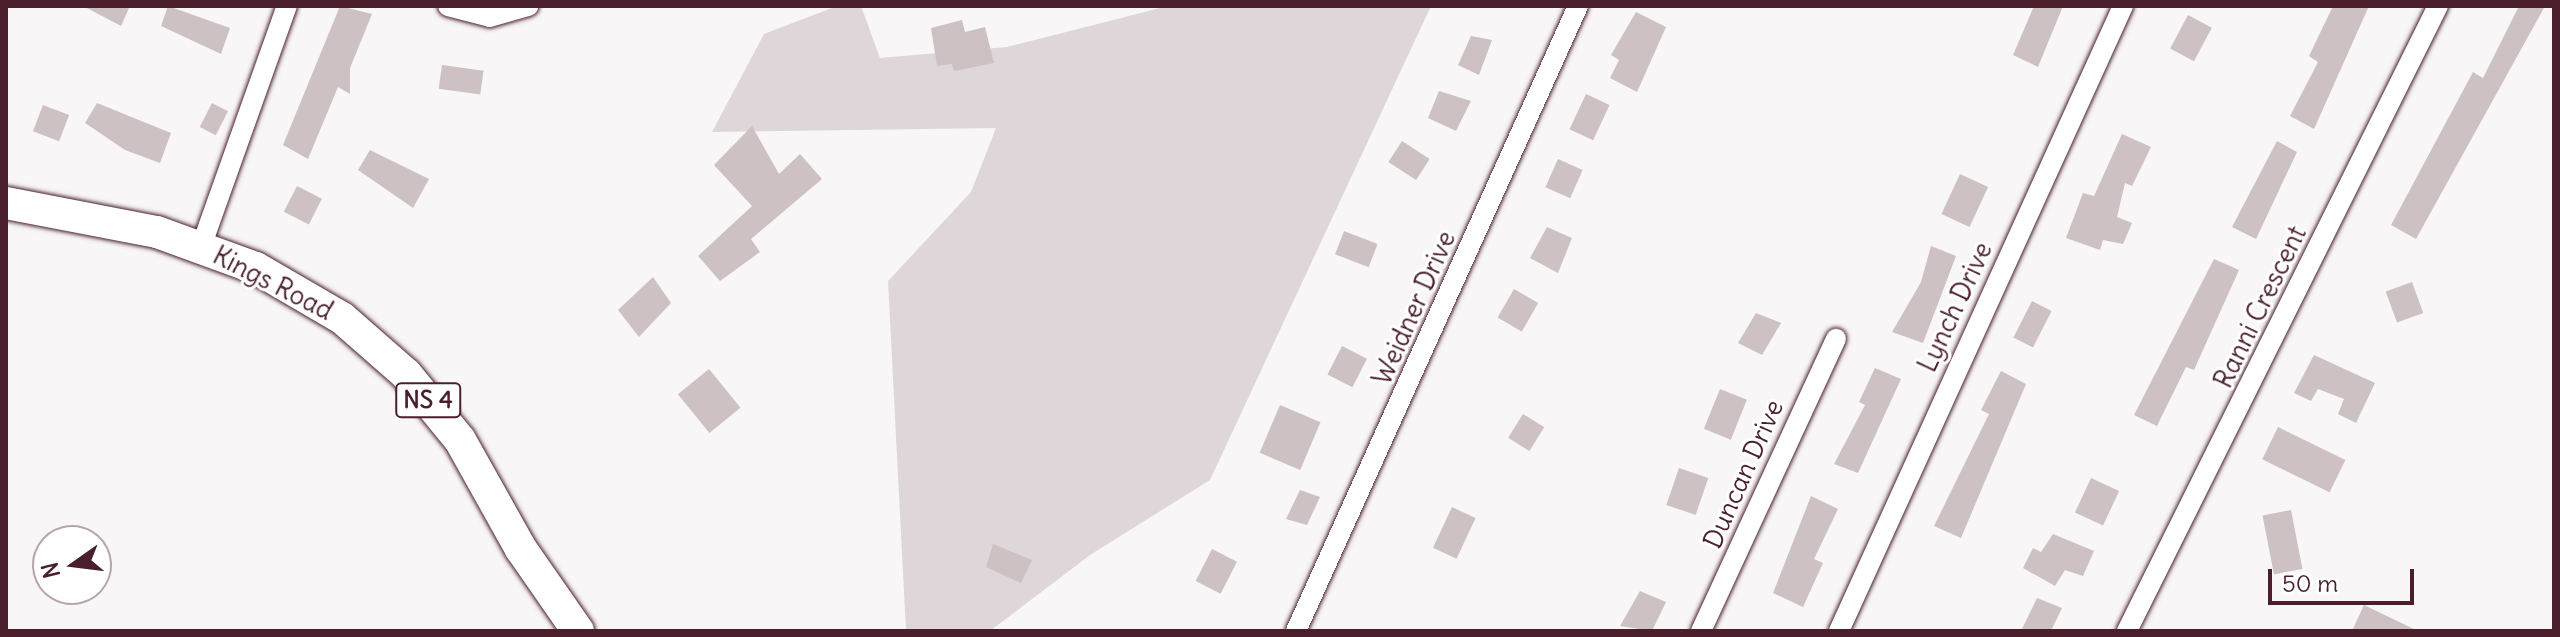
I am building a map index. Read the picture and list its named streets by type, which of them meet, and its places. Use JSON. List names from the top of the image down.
{
  "streets": {
    "main road": ["Kings Road", "NS 4"],
    "street": [
      "Lynch Drive",
      "Ranni Crescent",
      "Weidner Drive",
      "Duncan Drive"
    ]
  },
  "scale_bar": "50 m",
  "north": "left"
}
